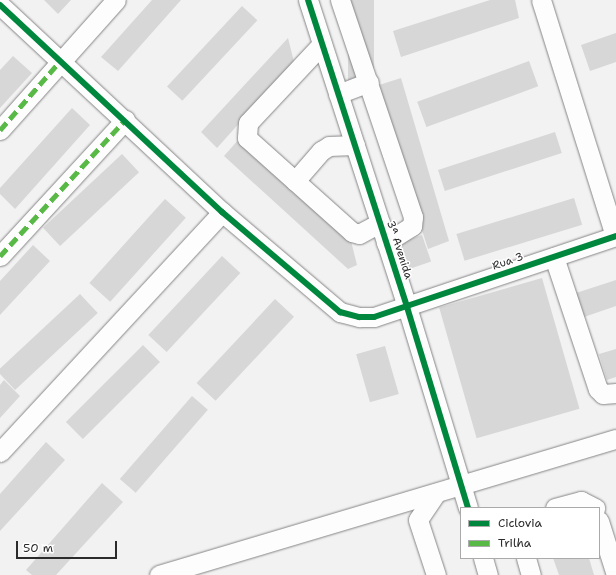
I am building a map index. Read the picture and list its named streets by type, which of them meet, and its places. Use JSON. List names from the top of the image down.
{
  "streets": {
    "street": ["3ª Avenida", "Rua 3"]
  },
  "crossings": [
    ["3ª Avenida", "Rua 3"]
  ],
  "legend": ["Ciclovia", "Trilha"],
  "scale_bar": "50 m"
}
